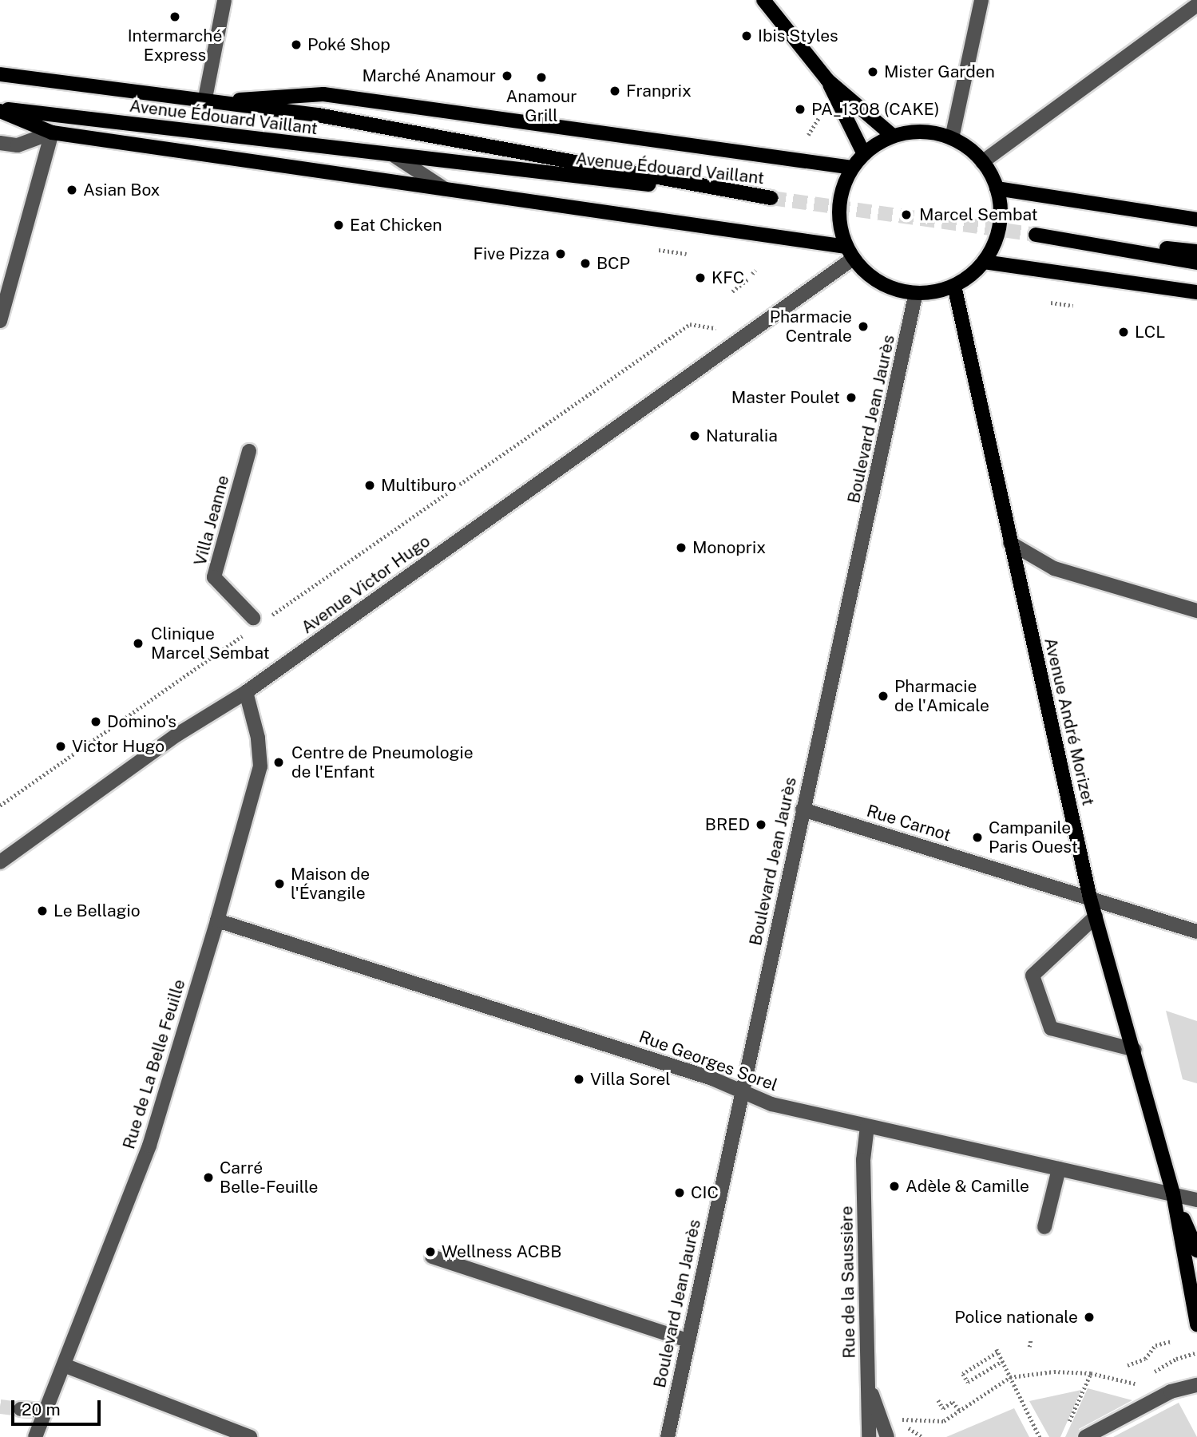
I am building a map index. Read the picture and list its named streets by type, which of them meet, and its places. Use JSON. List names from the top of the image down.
{
  "streets": {
    "main road": ["Avenue Édouard Vaillant", "Avenue André Morizet"],
    "street": [
      "Boulevard Jean Jaurès",
      "Villa Jeanne",
      "Avenue Victor Hugo",
      "Rue Carnot",
      "Rue Georges Sorel",
      "Rue de La Belle Feuille",
      "Rue de la Saussière"
    ]
  },
  "crossings": [
    ["Avenue Édouard Vaillant", "Boulevard Jean Jaurès"],
    ["Avenue Édouard Vaillant", "Avenue Victor Hugo"],
    ["Avenue Édouard Vaillant", "Avenue André Morizet"],
    ["Boulevard Jean Jaurès", "Avenue Victor Hugo"],
    ["Boulevard Jean Jaurès", "Avenue André Morizet"],
    ["Boulevard Jean Jaurès", "Rue Carnot"],
    ["Boulevard Jean Jaurès", "Rue Georges Sorel"],
    ["Villa Jeanne", "Avenue Victor Hugo"],
    ["Avenue Victor Hugo", "Avenue André Morizet"],
    ["Avenue Victor Hugo", "Rue de La Belle Feuille"],
    ["Avenue André Morizet", "Rue Carnot"],
    ["Avenue André Morizet", "Rue Georges Sorel"],
    ["Rue Georges Sorel", "Rue de La Belle Feuille"],
    ["Rue Georges Sorel", "Rue de la Saussière"]
  ],
  "places": [
    "Intermarché Express",
    "Ibis Styles",
    "Poké Shop",
    "Mister Garden",
    "Marché Anamour",
    "Anamour Grill",
    "Franprix",
    "PA_1308 (CAKE)",
    "Asian Box",
    "Marcel Sembat",
    "Eat Chicken",
    "Five Pizza",
    "BCP",
    "KFC",
    "Pharmacie Centrale",
    "LCL",
    "Master Poulet",
    "Naturalia",
    "Multiburo",
    "Monoprix",
    "Clinique Marcel Sembat",
    "Pharmacie de l'Amicale",
    "Domino's",
    "Victor Hugo",
    "Centre de Pneumologie de l'Enfant",
    "BRED",
    "Campanile Paris Ouest",
    "Maison de l'Évangile",
    "Le Bellagio",
    "Villa Sorel",
    "Carré Belle-Feuille",
    "Adèle & Camille",
    "CIC",
    "Wellness ACBB",
    "Police nationale"
  ],
  "scale_bar": "20 m"
}
